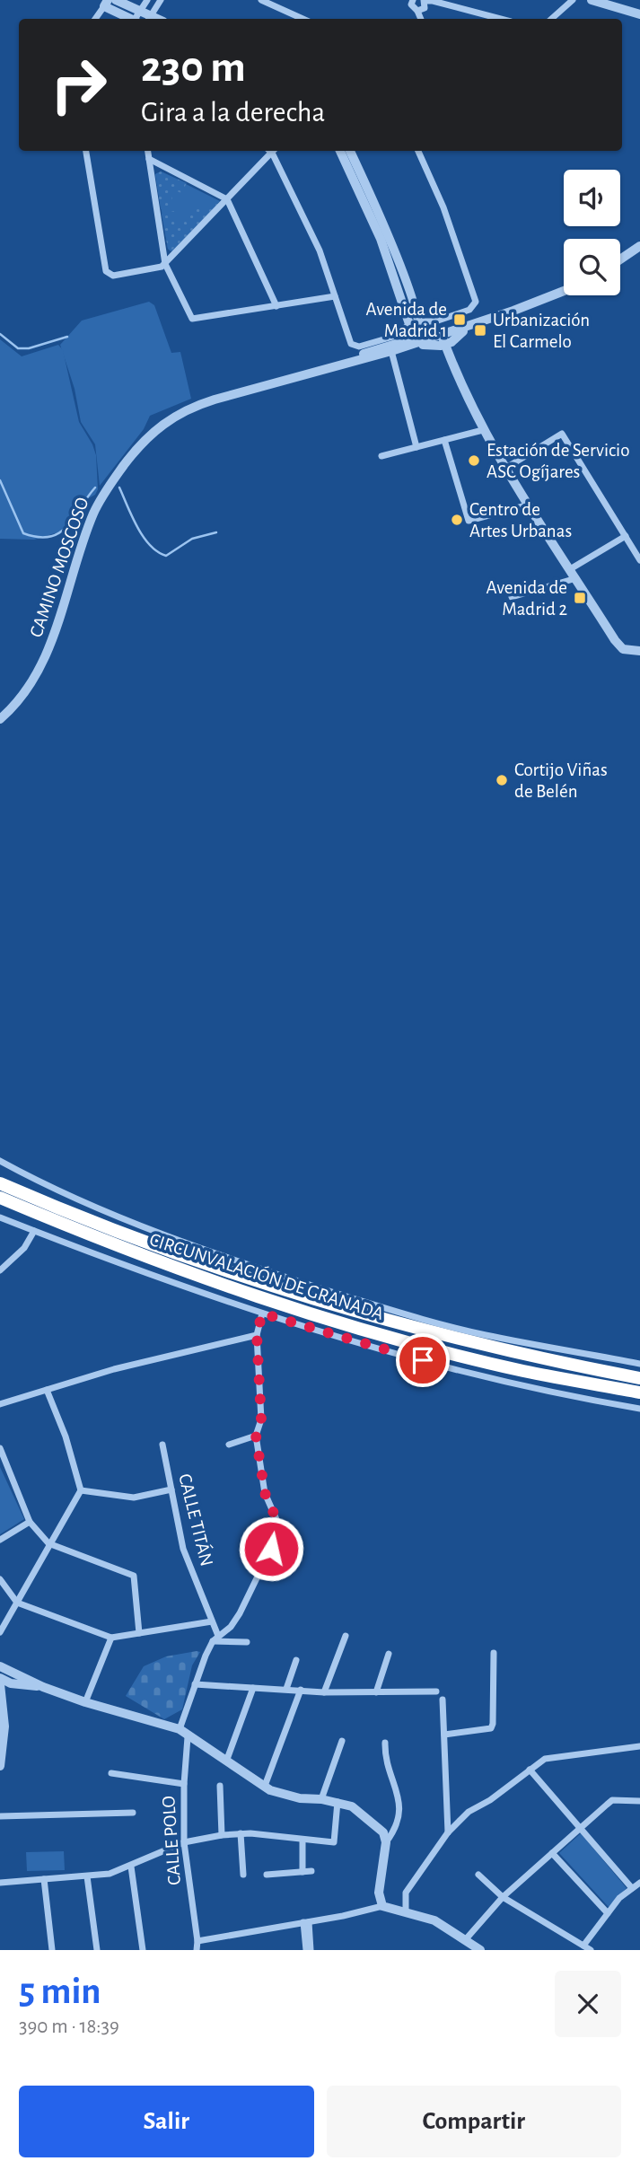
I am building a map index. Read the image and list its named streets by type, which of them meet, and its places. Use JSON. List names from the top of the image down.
{
  "streets": {
    "highway": ["CIRCUNVALACIÓN DE GRANADA"],
    "street": ["CAMINO MOSCOSO", "CALLE TITÁN", "CALLE POLO"]
  },
  "places": {
    "transit": ["Avenida de Madrid 1", "Urbanización El Carmelo", "Avenida de Madrid 2"],
    "other": ["Estación de Servicio ASC Ogíjares", "Centro de Artes Urbanas", "Cortijo Viñas de Belén"]
  },
  "page": {
    "turn": ["230 m", "Gira a la derecha"],
    "heading": ["5 min", "390 m · 18:39"],
    "buttons": ["Salir", "Compartir"]
  }
}
